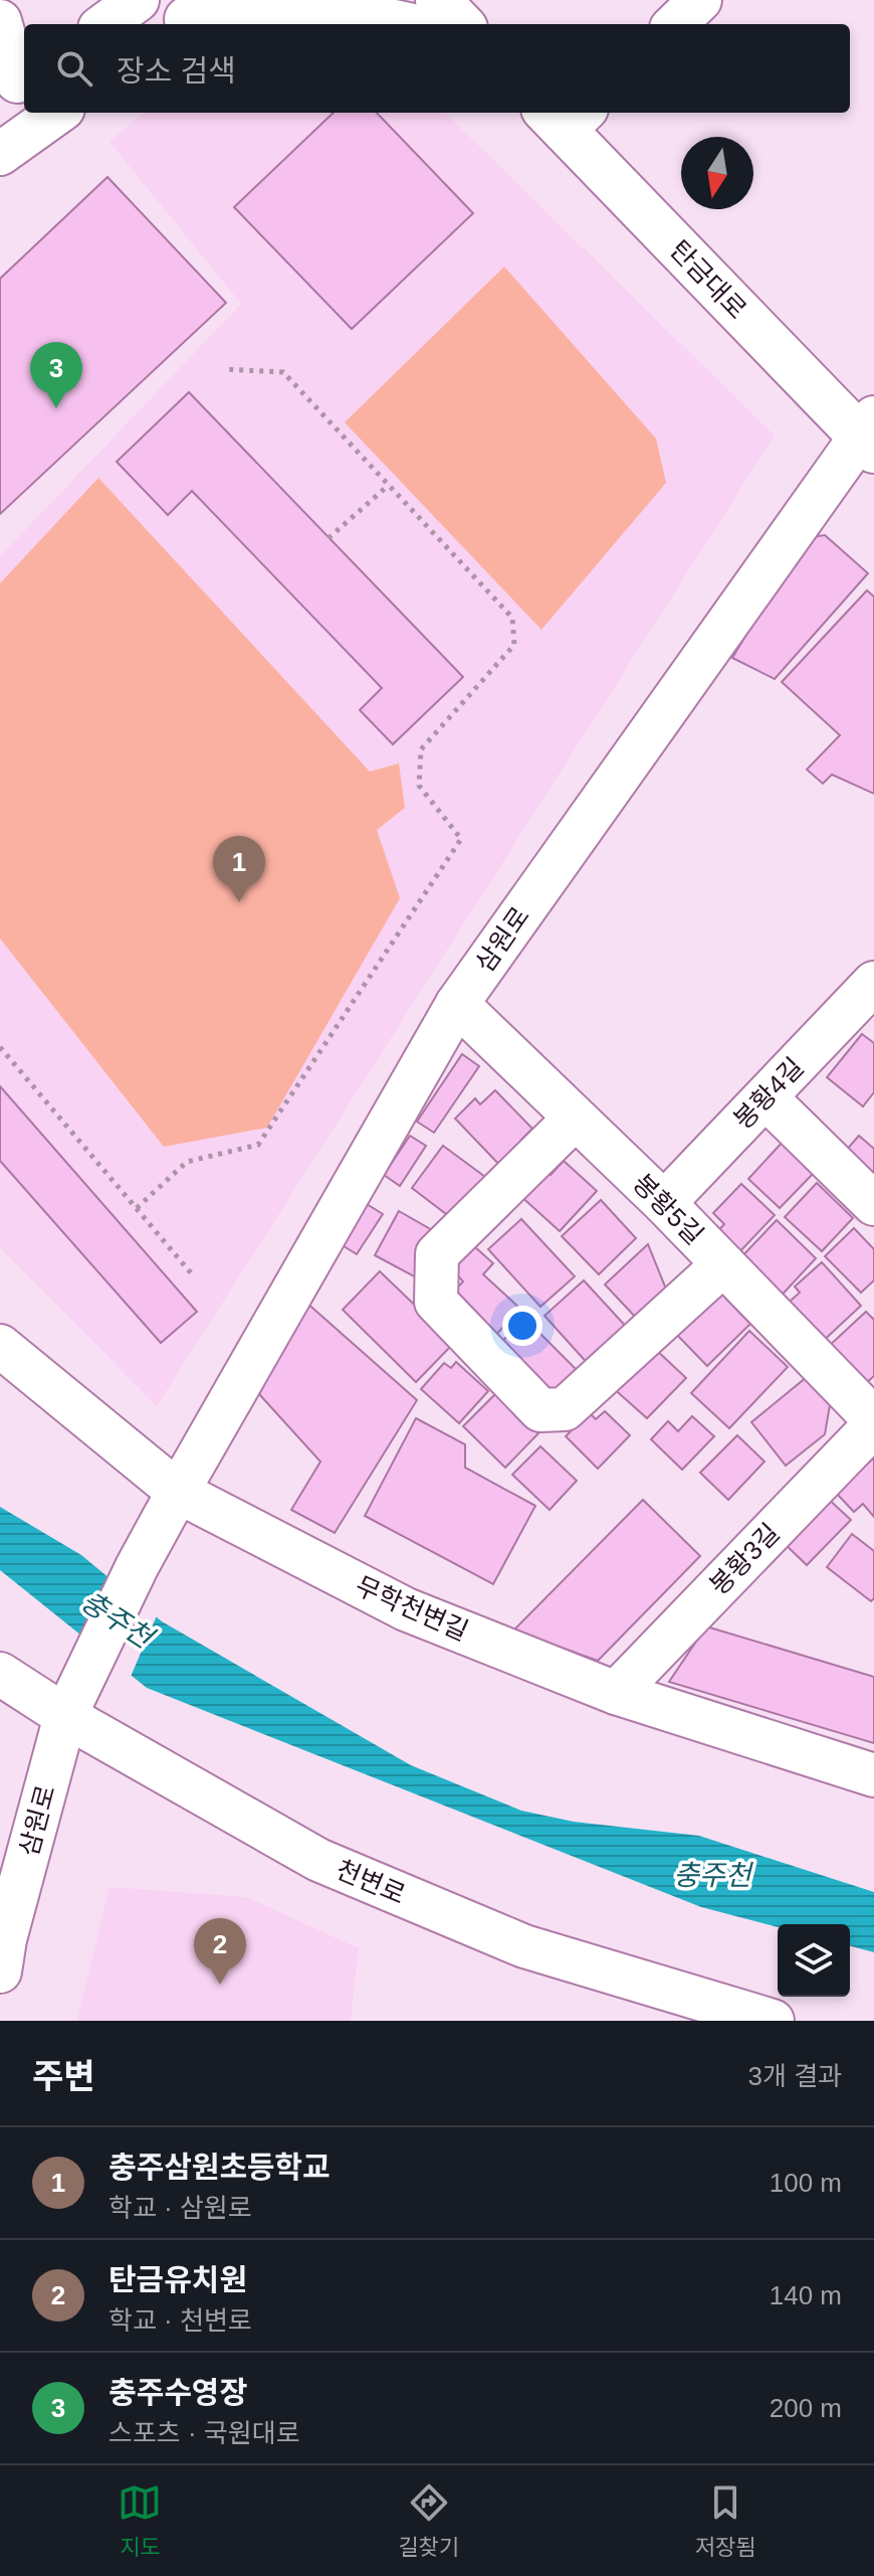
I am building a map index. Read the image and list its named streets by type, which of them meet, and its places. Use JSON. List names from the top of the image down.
{
  "streets": {
    "main road": ["탄금대로"],
    "street": [
      "삼원로",
      "봉황4길",
      "봉황5길",
      "봉황3길",
      "무학천변길",
      "천변로"
    ]
  },
  "crossings": [
    ["탄금대로", "삼원로"],
    ["삼원로", "봉황5길"],
    ["삼원로", "무학천변길"],
    ["삼원로", "천변로"],
    ["봉황4길", "봉황5길"],
    ["봉황5길", "봉황3길"],
    ["봉황3길", "무학천변길"]
  ],
  "water": ["충주천"],
  "north": "bottom",
  "page": {
    "search": "장소 검색",
    "pins": ["3", "1", "2"],
    "heading": ["주변", "3개 결과"],
    "list": [
      {
        "mark": "1",
        "name": "충주삼원초등학교",
        "note": "학교 · 삼원로",
        "value": "100 m"
      },
      {
        "mark": "2",
        "name": "탄금유치원",
        "note": "학교 · 천변로",
        "value": "140 m"
      },
      {
        "mark": "3",
        "name": "충주수영장",
        "note": "스포츠 · 국원대로",
        "value": "200 m"
      }
    ],
    "nav": ["지도", "길찾기", "저장됨"]
  }
}
